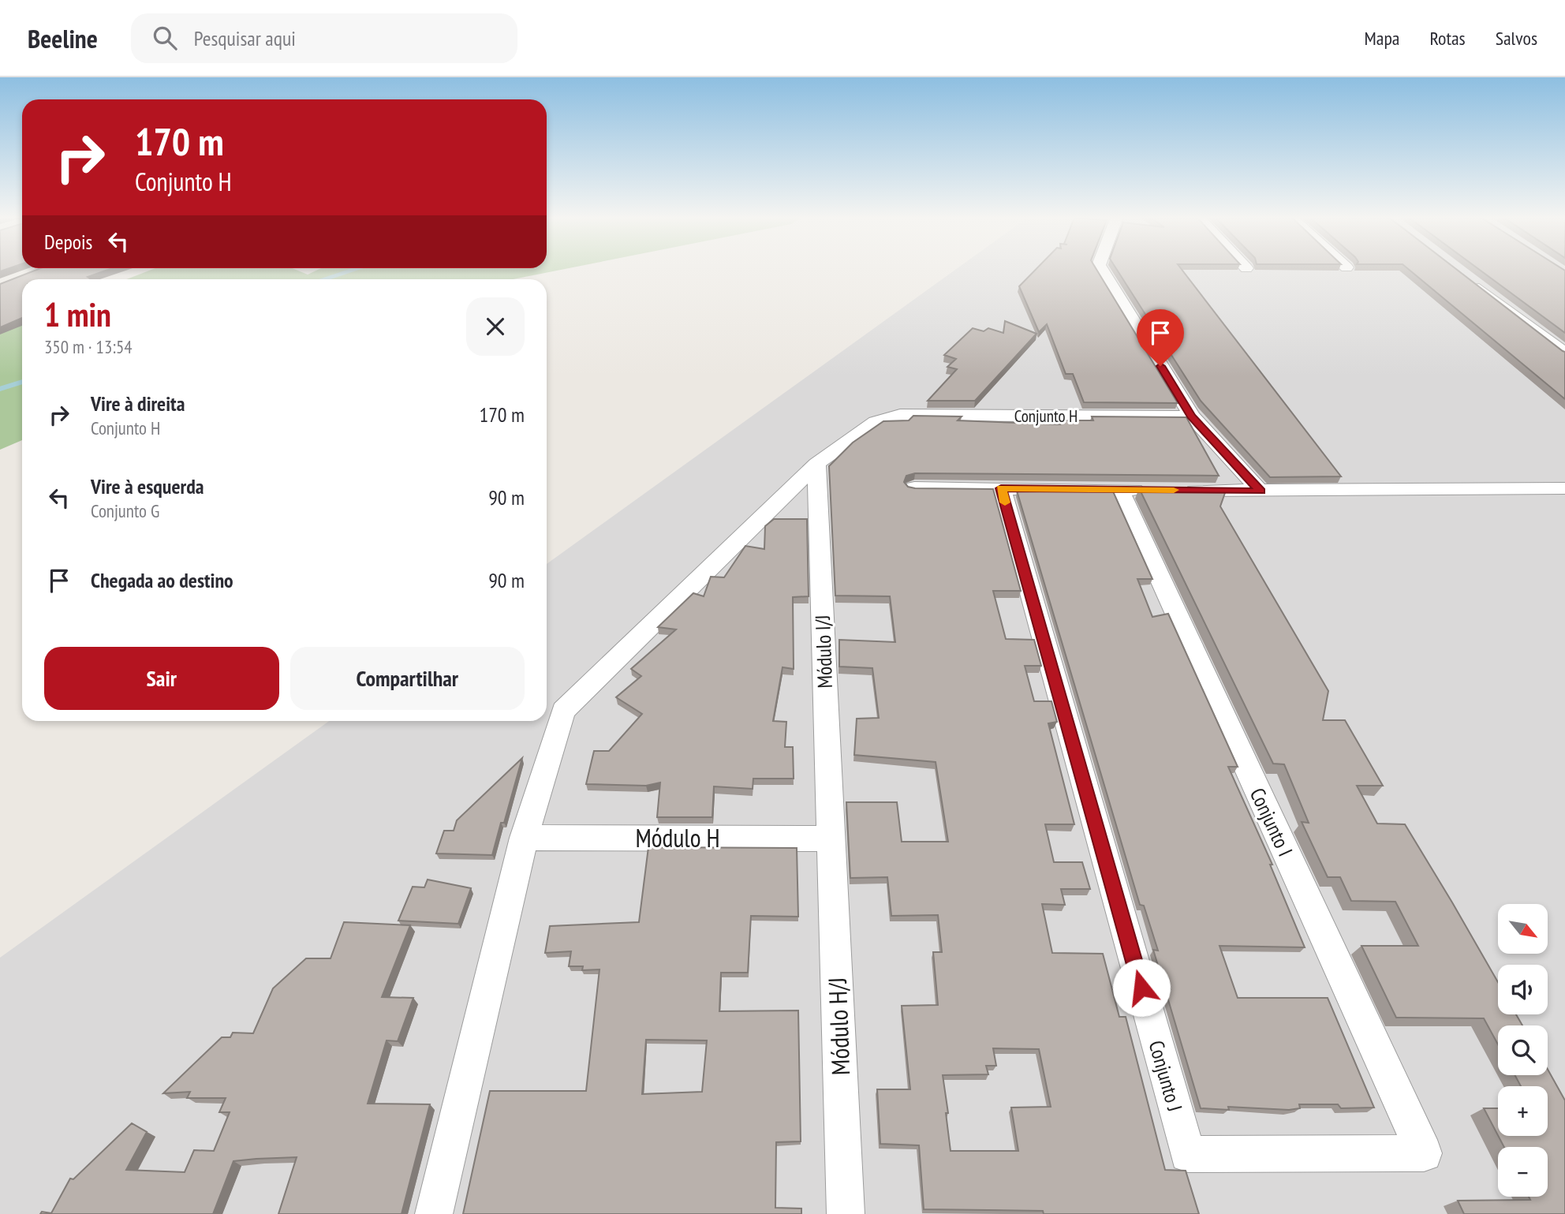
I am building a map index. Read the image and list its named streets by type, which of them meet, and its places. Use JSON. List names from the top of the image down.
{
  "streets": {
    "street": [
      "Conjunto H",
      "Módulo I/J",
      "Conjunto I",
      "Módulo H",
      "Módulo H/J",
      "Conjunto J"
    ]
  },
  "crossings": [
    ["Conjunto H", "Módulo I/J"],
    ["Conjunto H", "Módulo H"],
    ["Módulo I/J", "Módulo H"],
    ["Módulo I/J", "Módulo H/J"],
    ["Conjunto I", "Conjunto J"],
    ["Módulo H", "Módulo H/J"]
  ],
  "north": "bottom right",
  "page": {
    "header": "Beeline",
    "search": "Pesquisar aqui",
    "nav": ["Mapa", "Rotas", "Salvos"],
    "turn": ["170 m", "Conjunto H"],
    "then": "Depois",
    "heading": ["1 min", "350 m · 13:54"],
    "list": [
      {
        "name": "Vire à direita",
        "note": "Conjunto H",
        "value": "170 m"
      },
      {
        "name": "Vire à esquerda",
        "note": "Conjunto G",
        "value": "90 m"
      },
      {
        "name": "Chegada ao destino",
        "value": "90 m"
      }
    ],
    "buttons": ["Sair", "Compartilhar"],
    "map_buttons": ["+", "−"]
  }
}
